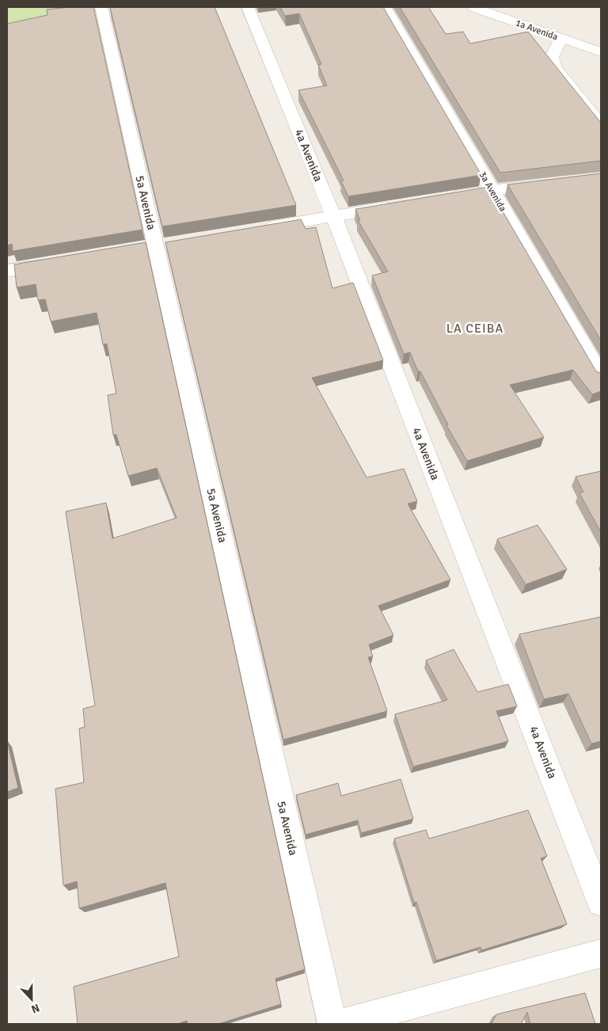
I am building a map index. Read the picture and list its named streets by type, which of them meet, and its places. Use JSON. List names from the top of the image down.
{
  "streets": {
    "street": [
      "1a Avenida",
      "4a Avenida",
      "3a Avenida",
      "5a Avenida"
    ]
  },
  "districts": ["LA CEIBA"],
  "north": "bottom"
}
